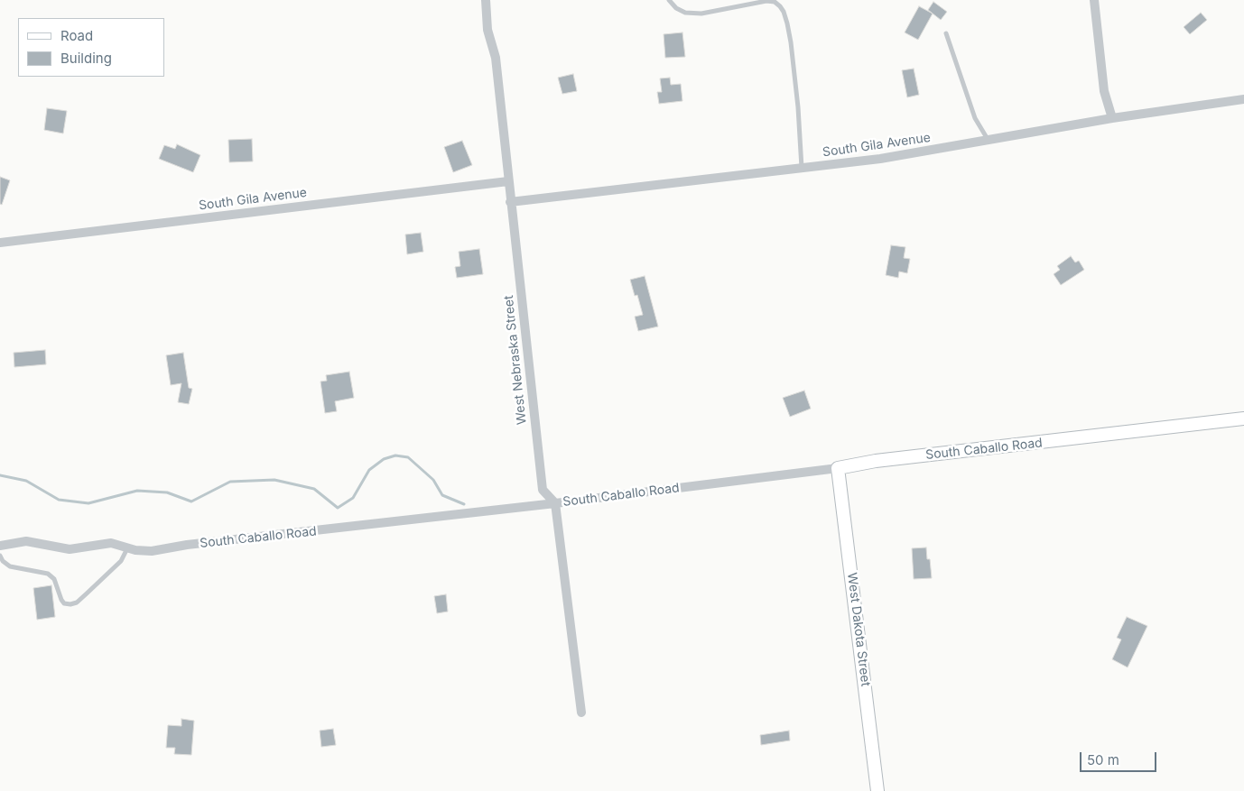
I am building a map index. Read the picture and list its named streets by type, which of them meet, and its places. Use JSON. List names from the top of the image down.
{
  "streets": {
    "street": [
      "South Gila Avenue",
      "West Nebraska Street",
      "South Caballo Road",
      "West Dakota Street"
    ]
  },
  "crossings": [
    ["South Gila Avenue", "West Nebraska Street"],
    ["West Nebraska Street", "South Caballo Road"],
    ["South Caballo Road", "West Dakota Street"]
  ],
  "legend": ["Road", "Building"],
  "scale_bar": "50 m"
}
